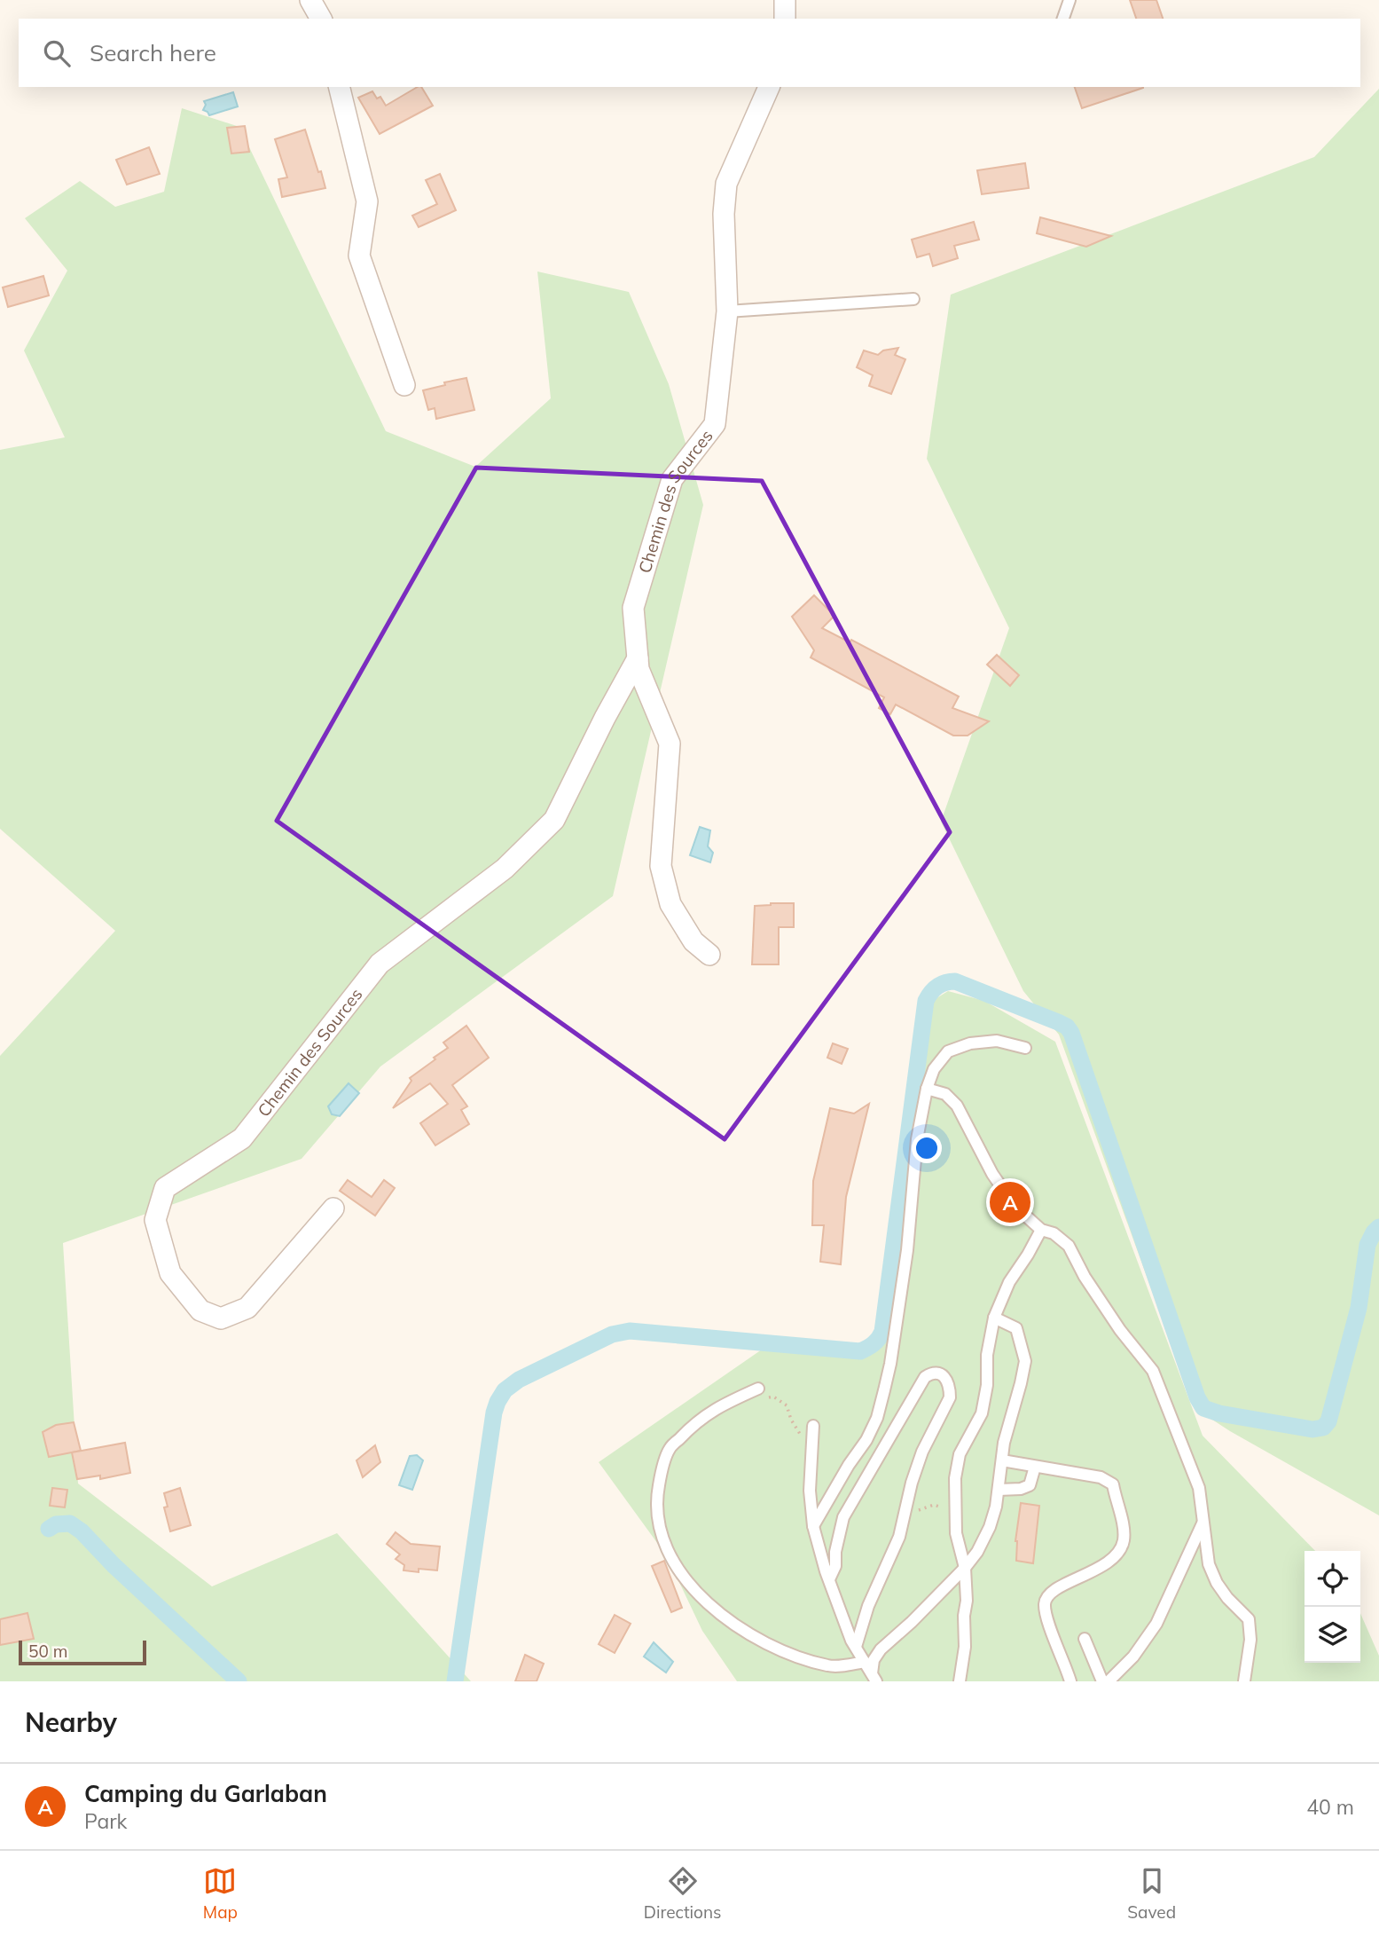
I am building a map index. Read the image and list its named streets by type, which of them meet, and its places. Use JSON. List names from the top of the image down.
{
  "streets": {
    "street": ["Chemin des Sources"]
  },
  "scale_bar": "50 m",
  "page": {
    "search": "Search here",
    "pins": "A",
    "scale": "50 m",
    "heading": "Nearby",
    "list": [
      {
        "mark": "A",
        "name": "Camping du Garlaban",
        "note": "Park",
        "value": "40 m"
      }
    ],
    "nav": ["Map", "Directions", "Saved"]
  }
}
